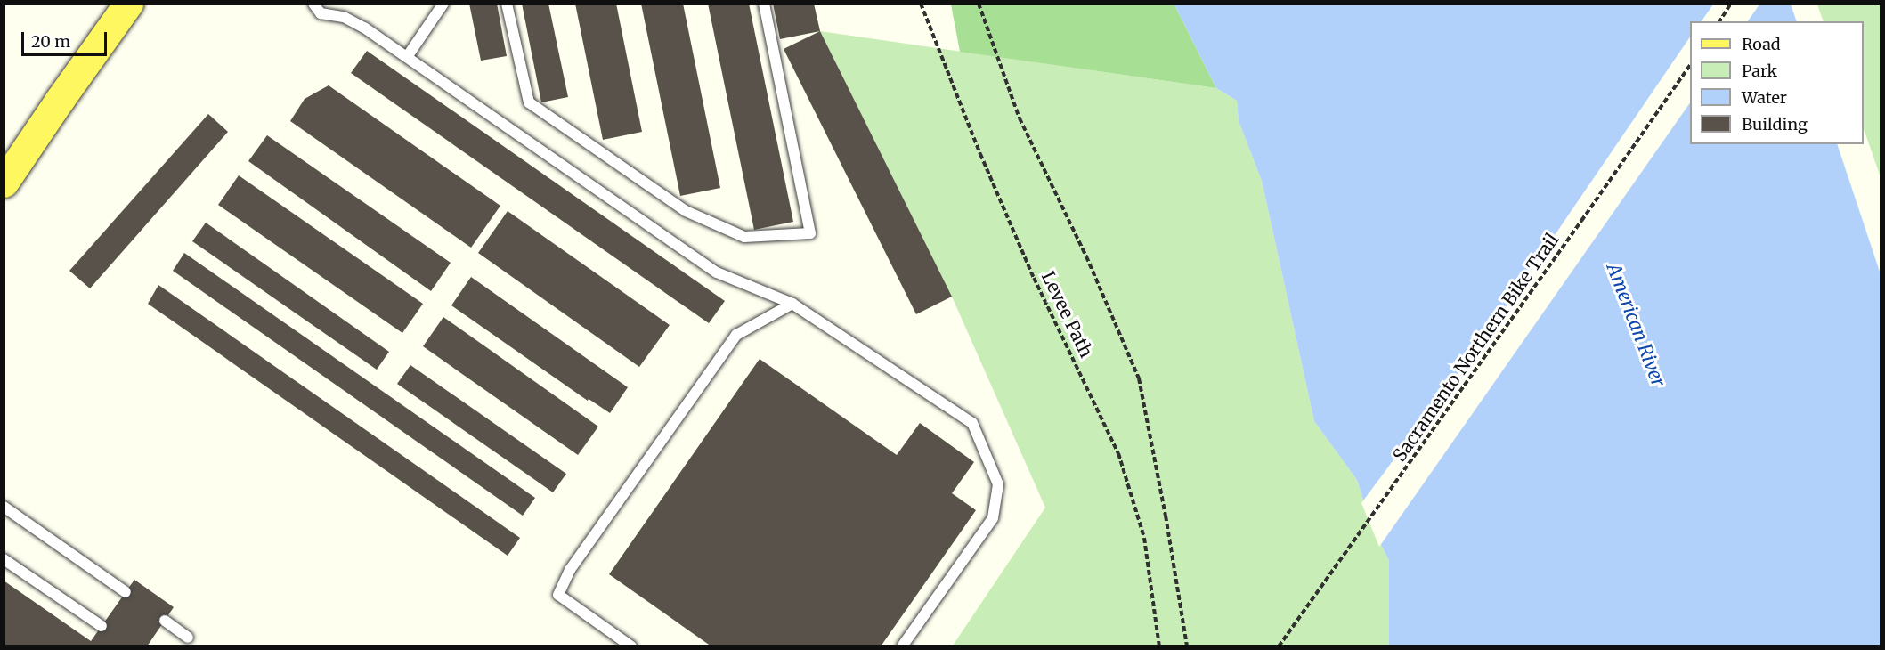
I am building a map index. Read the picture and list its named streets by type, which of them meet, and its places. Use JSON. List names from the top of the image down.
{
  "streets": {
    "path": ["Levee Path", "Sacramento Northern Bike Trail"]
  },
  "water": ["American River"],
  "legend": [
    "Road",
    "Park",
    "Water",
    "Building"
  ],
  "scale_bar": "20 m"
}
